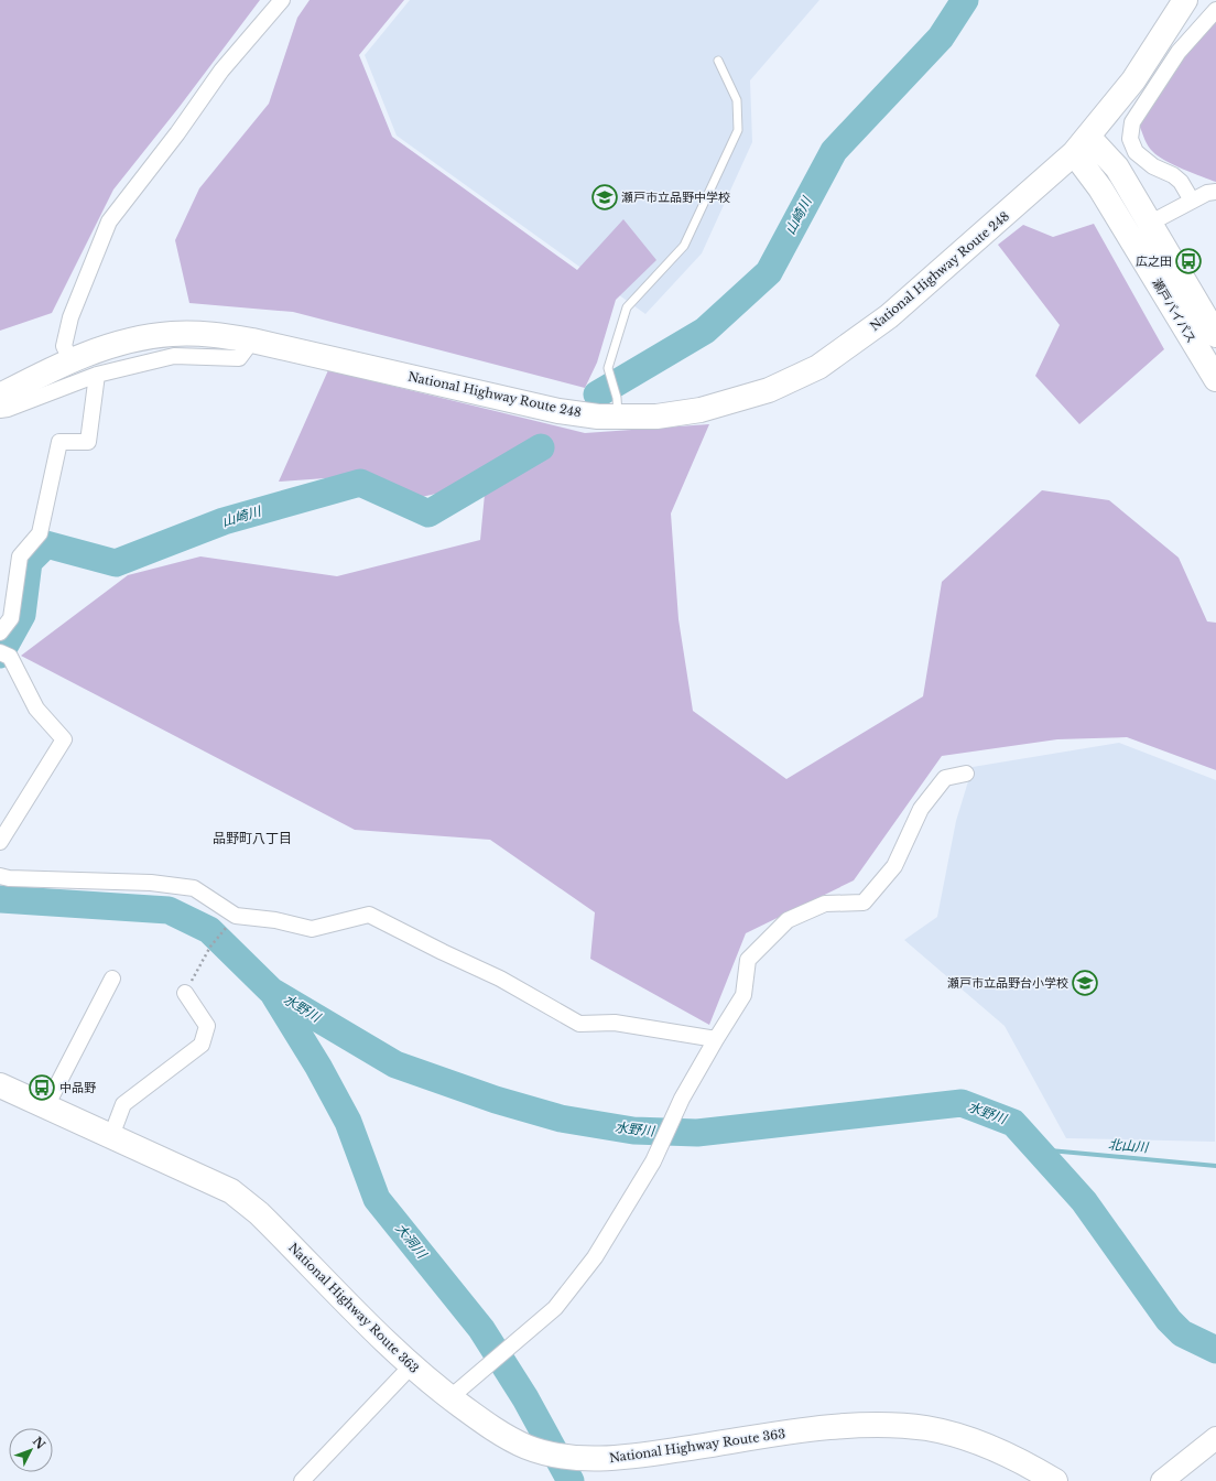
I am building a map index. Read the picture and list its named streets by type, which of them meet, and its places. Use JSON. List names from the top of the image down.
{
  "streets": {
    "highway": ["National Highway Route 248", "瀬戸バイパス", "National Highway Route 363"]
  },
  "crossings": [
    ["National Highway Route 248", "瀬戸バイパス"]
  ],
  "districts": ["品野町八丁目"],
  "water": [
    "山崎川",
    "水野川",
    "北山川",
    "大洞川"
  ],
  "places": {
    "school or university": ["瀬戸市立品野中学校", "瀬戸市立品野台小学校"],
    "bus stop": ["広之田", "中品野"]
  },
  "north": "top right"
}
